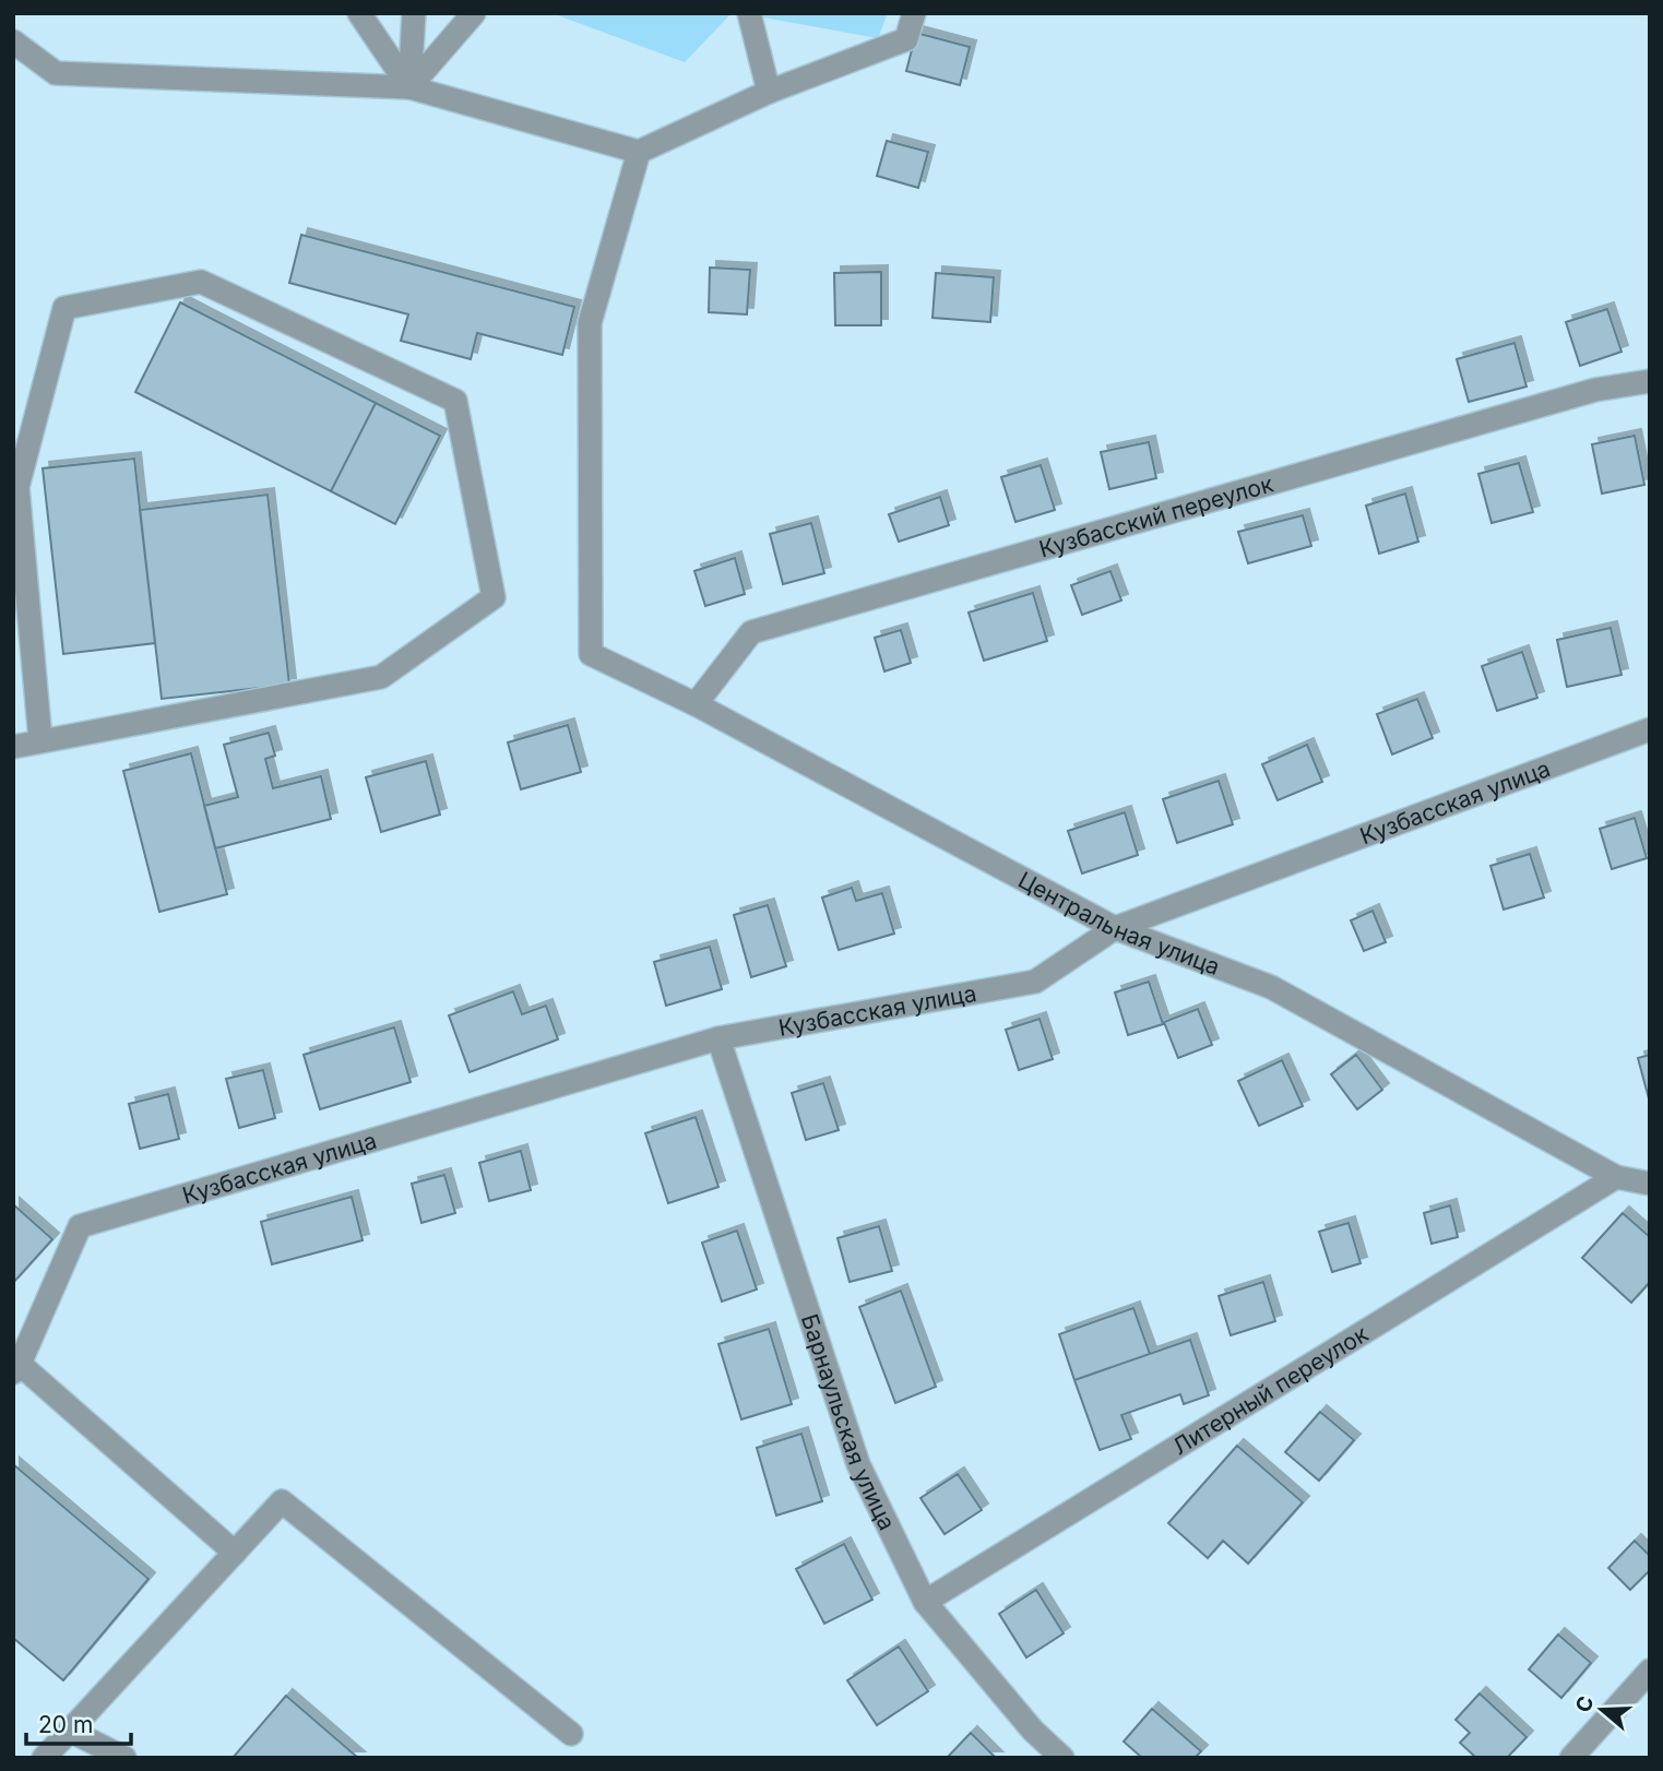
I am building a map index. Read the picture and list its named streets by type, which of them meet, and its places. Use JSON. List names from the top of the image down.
{
  "streets": {
    "street": [
      "Кузбасский переулок",
      "Кузбасская улица",
      "Центральная улица",
      "Литерный переулок",
      "Барнаульская улица"
    ]
  },
  "crossings": [
    ["Кузбасский переулок", "Центральная улица"],
    ["Кузбасская улица", "Центральная улица"],
    ["Кузбасская улица", "Барнаульская улица"],
    ["Центральная улица", "Литерный переулок"],
    ["Литерный переулок", "Барнаульская улица"]
  ],
  "scale_bar": "20 m",
  "north": "left"
}
